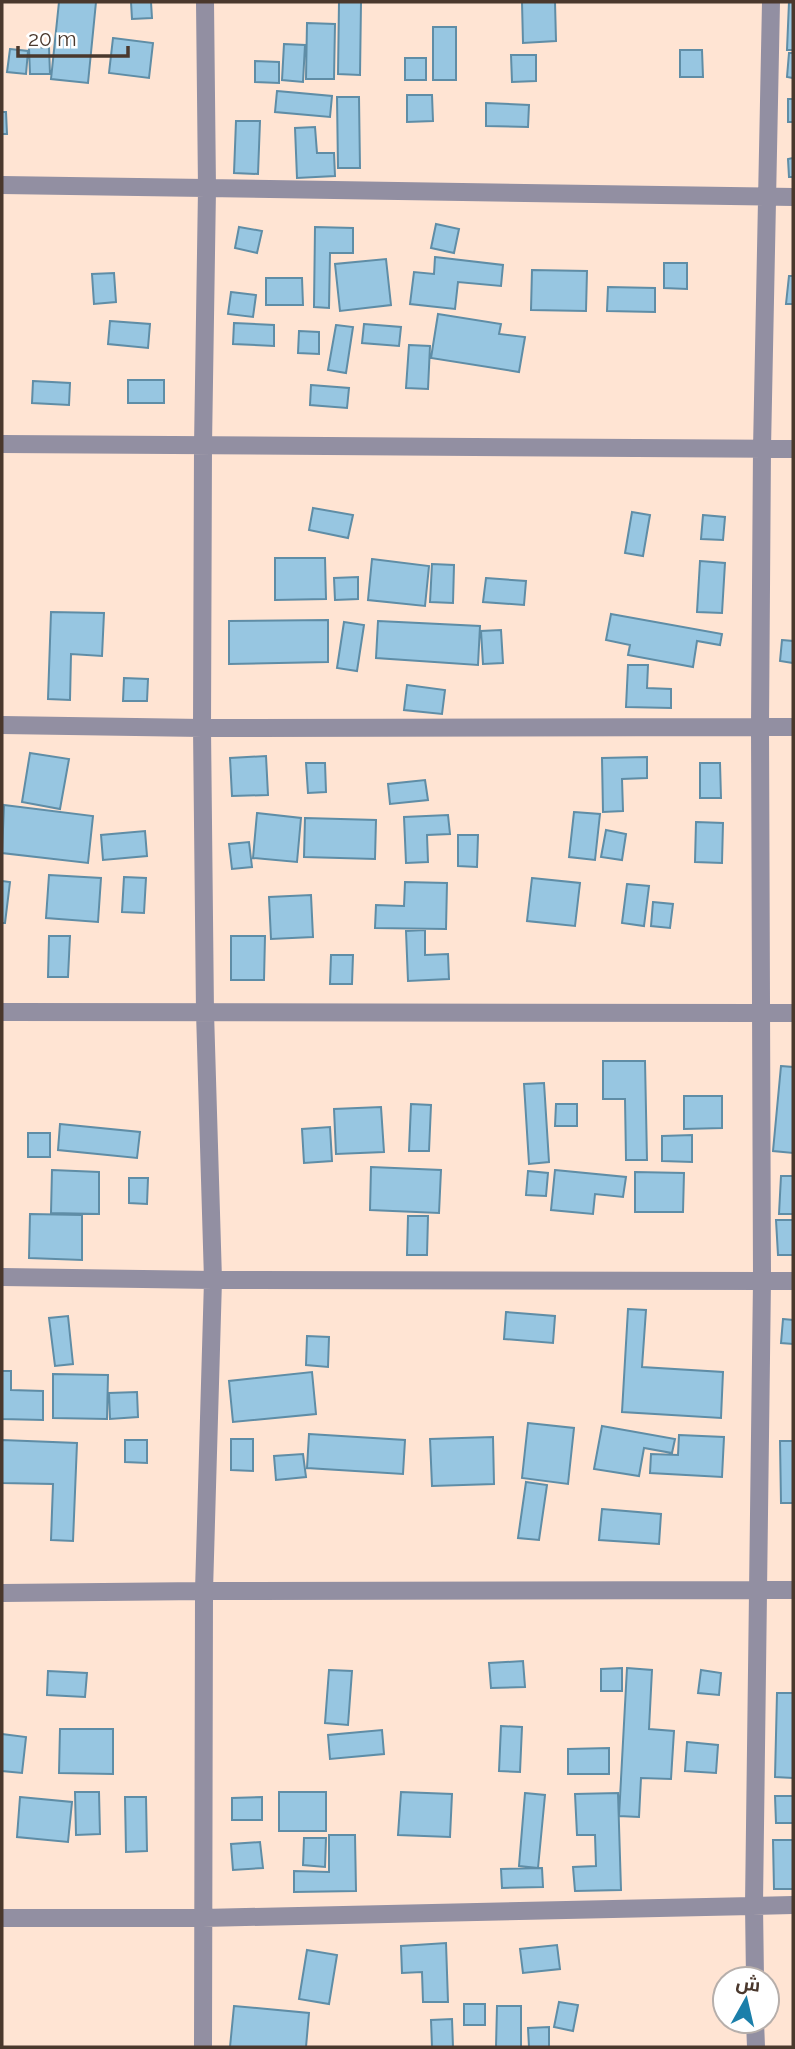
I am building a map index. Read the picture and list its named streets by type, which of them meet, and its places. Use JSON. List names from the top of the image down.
{
  "scale_bar": "20 m",
  "north": "top"
}
